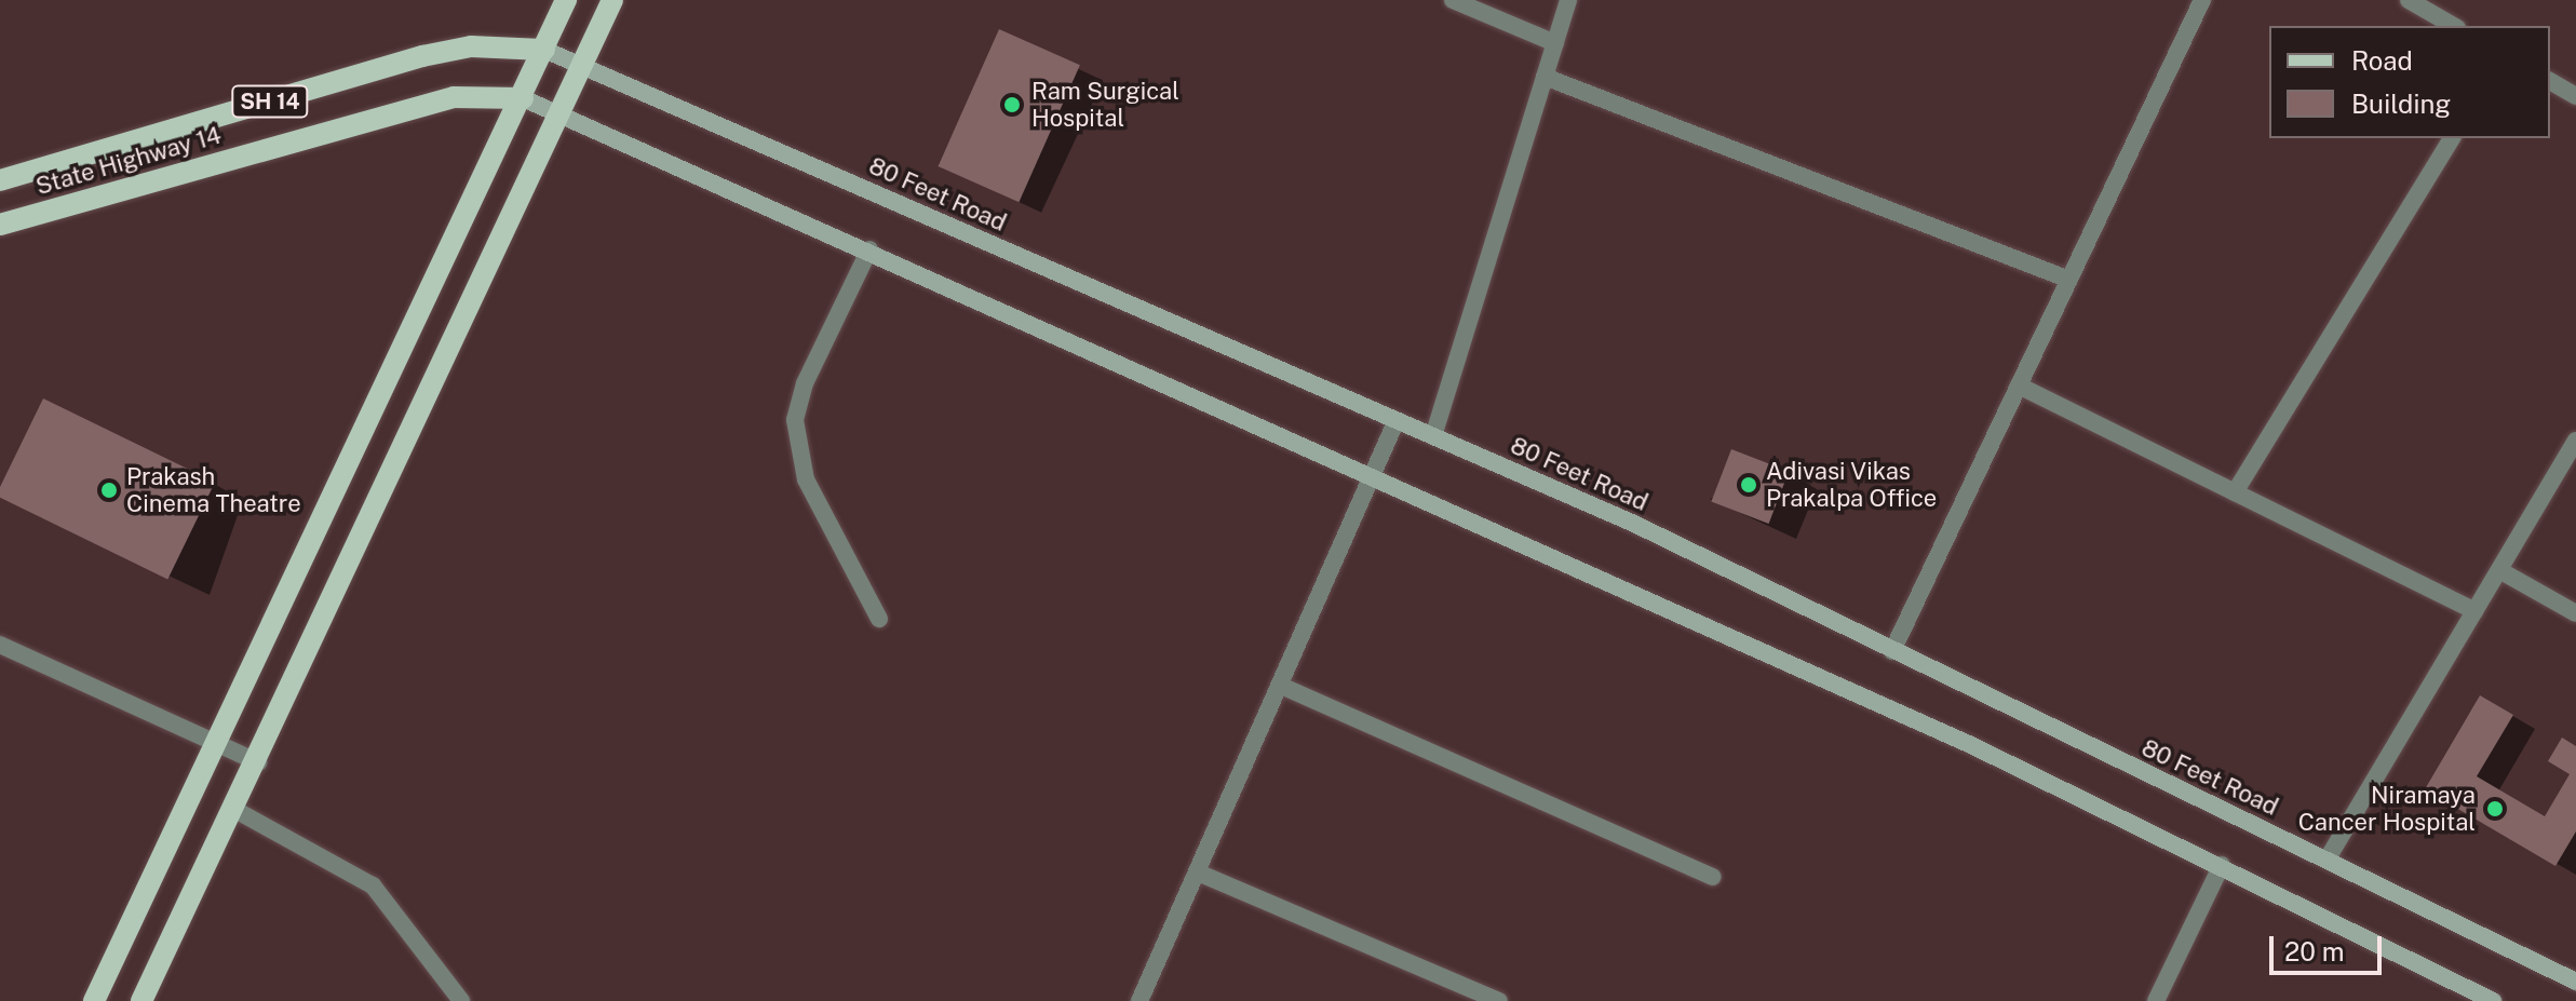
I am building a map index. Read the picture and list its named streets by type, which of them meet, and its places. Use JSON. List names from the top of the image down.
{
  "streets": {
    "main road": ["SH 14", "State Highway 14", "80 Feet Road"]
  },
  "crossings": [
    ["State Highway 14", "80 Feet Road"]
  ],
  "places": [
    "Ram Surgical Hospital",
    "Adivasi Vikas Prakalpa Office",
    "Prakash Cinema Theatre",
    "Niramaya Cancer Hospital"
  ],
  "legend": ["Road", "Building"],
  "scale_bar": "20 m"
}
